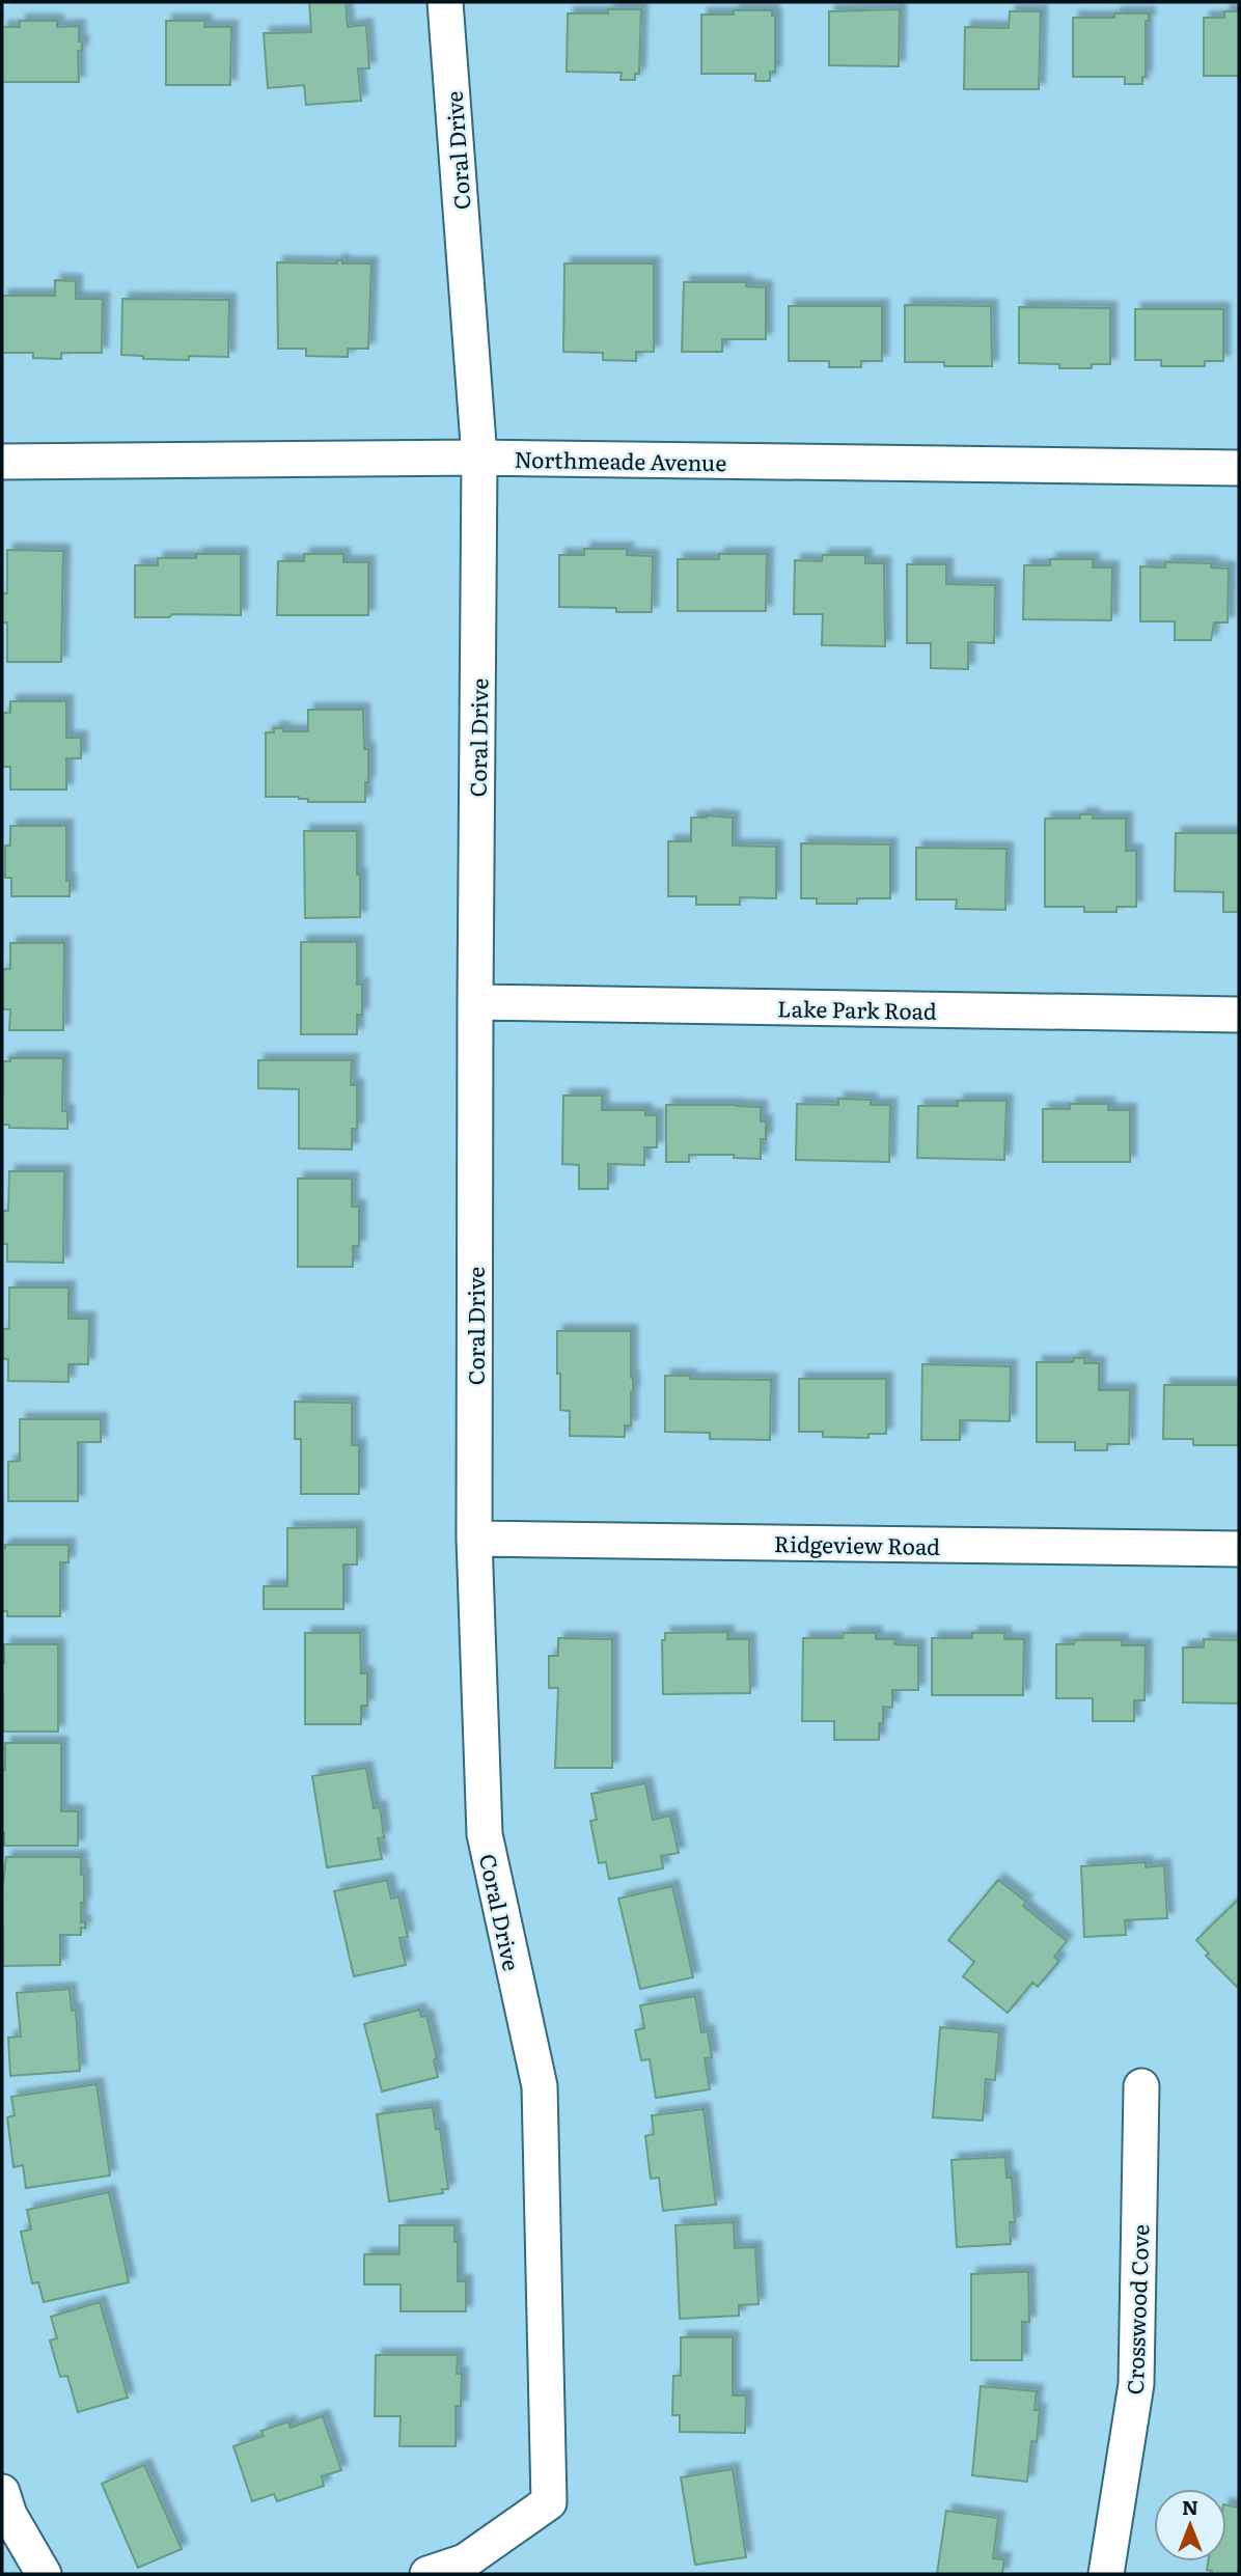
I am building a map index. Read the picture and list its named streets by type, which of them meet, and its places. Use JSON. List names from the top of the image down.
{
  "streets": {
    "street": [
      "Coral Drive",
      "Northmeade Avenue",
      "Lake Park Road",
      "Ridgeview Road",
      "Crosswood Cove"
    ]
  },
  "crossings": [
    ["Coral Drive", "Northmeade Avenue"],
    ["Coral Drive", "Lake Park Road"],
    ["Coral Drive", "Ridgeview Road"]
  ],
  "north": "top"
}
